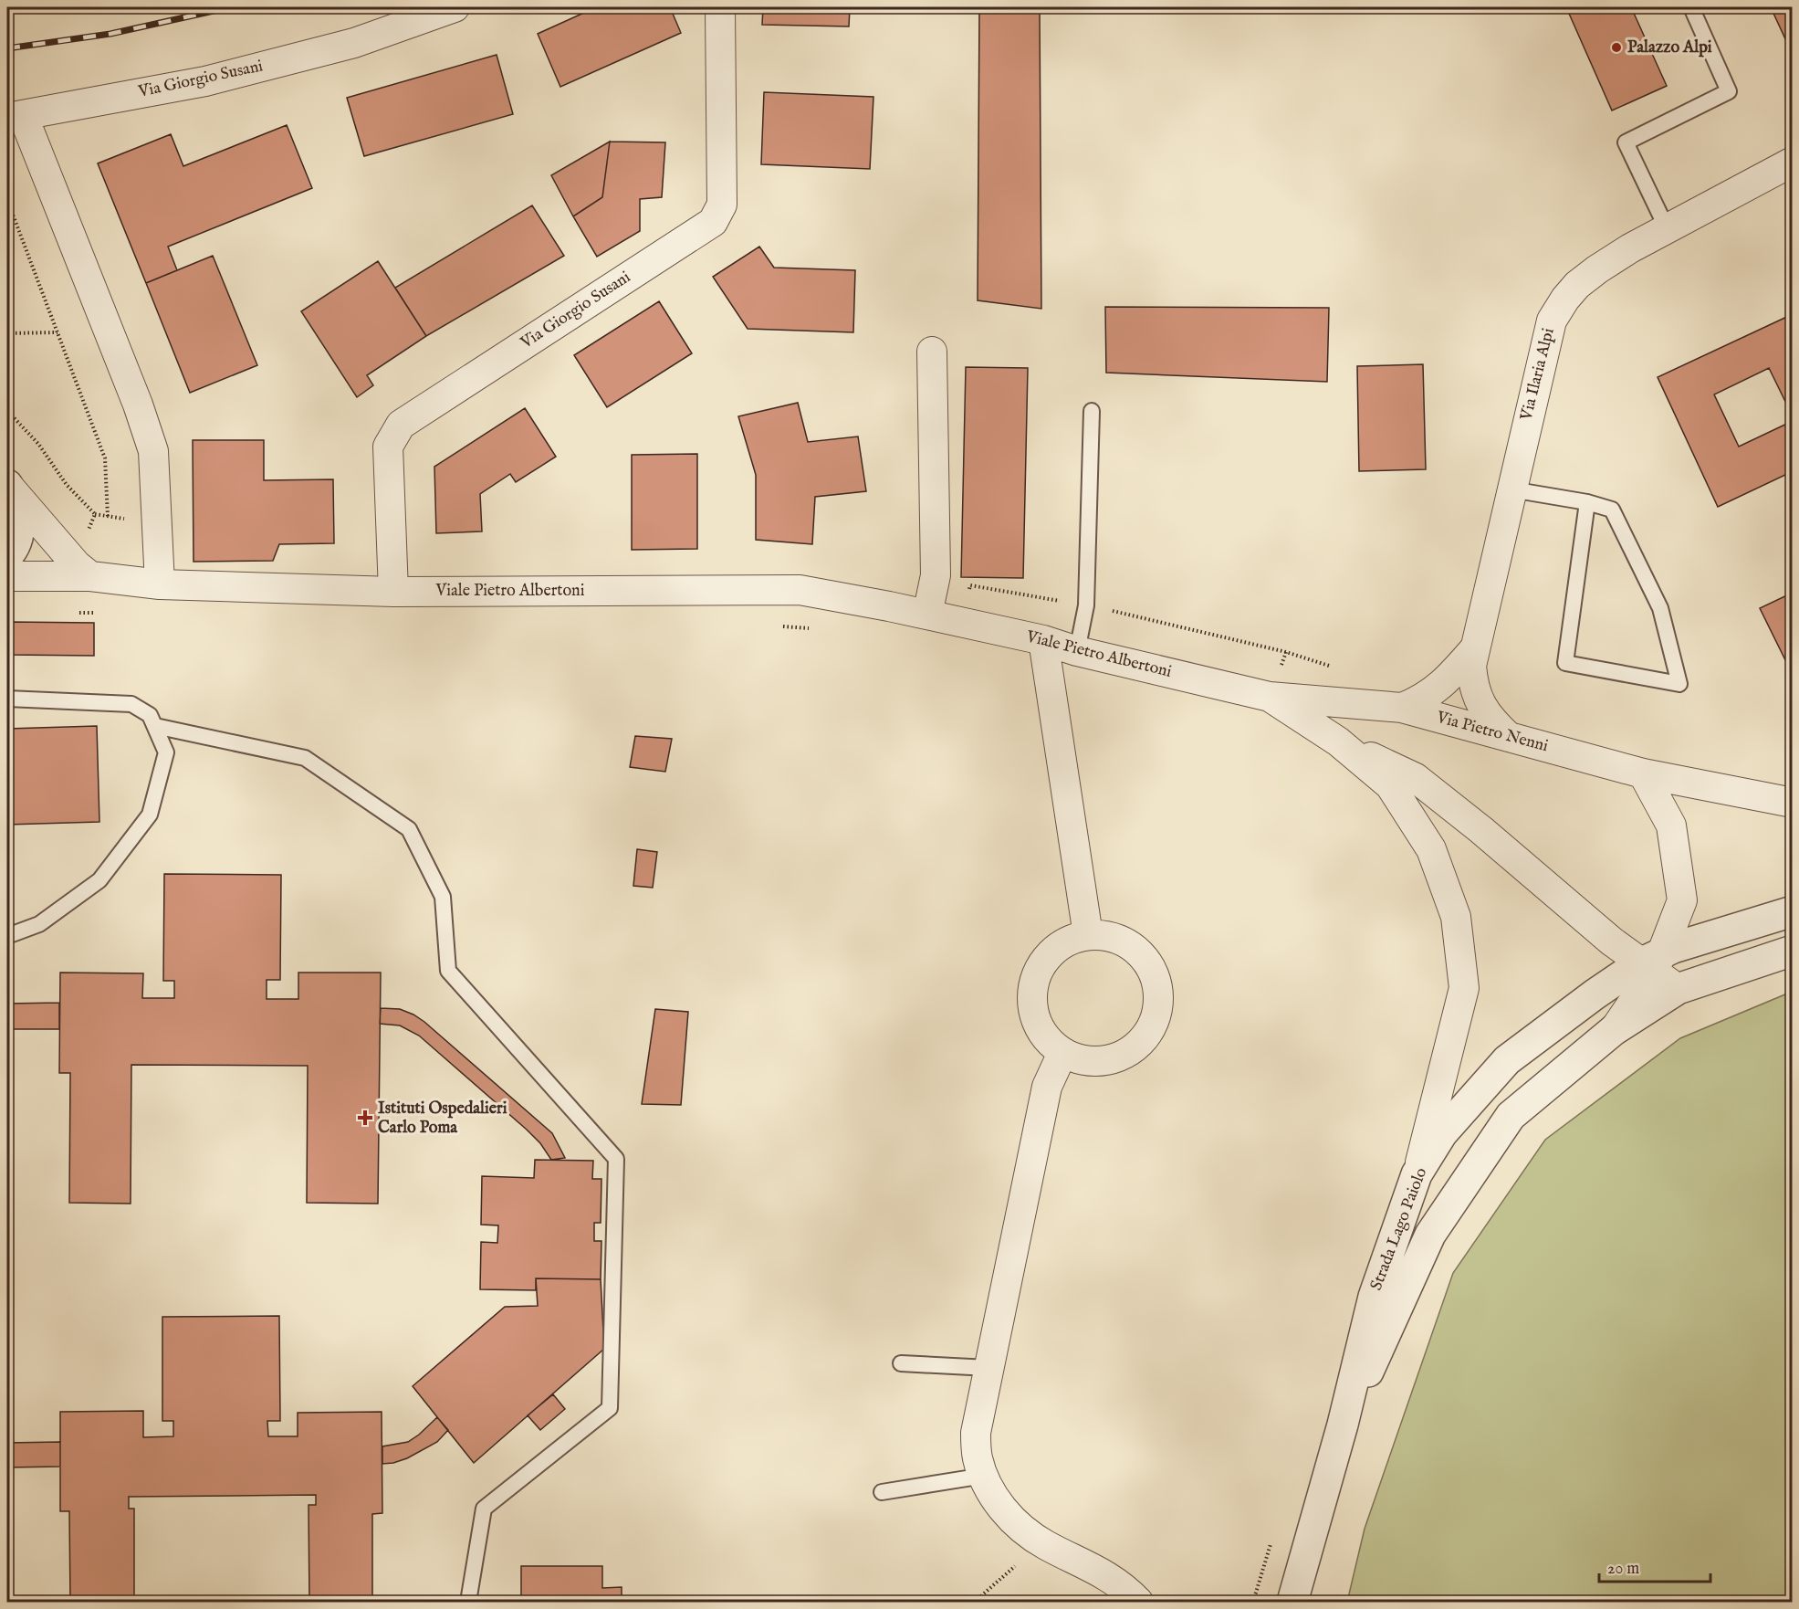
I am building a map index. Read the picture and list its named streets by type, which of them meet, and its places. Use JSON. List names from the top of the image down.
{
  "streets": {
    "street": [
      "Via Giorgio Susani",
      "Via Ilaria Alpi",
      "Viale Pietro Albertoni",
      "Via Pietro Nenni",
      "Strada Lago Paiolo"
    ]
  },
  "crossings": [
    ["Via Giorgio Susani", "Viale Pietro Albertoni"],
    ["Via Ilaria Alpi", "Via Pietro Nenni"],
    ["Viale Pietro Albertoni", "Via Pietro Nenni"]
  ],
  "places": {
    "other": ["Palazzo Alpi"],
    "health": ["Istituti Ospedalieri Carlo Poma"]
  },
  "scale_bar": "20 m"
}
